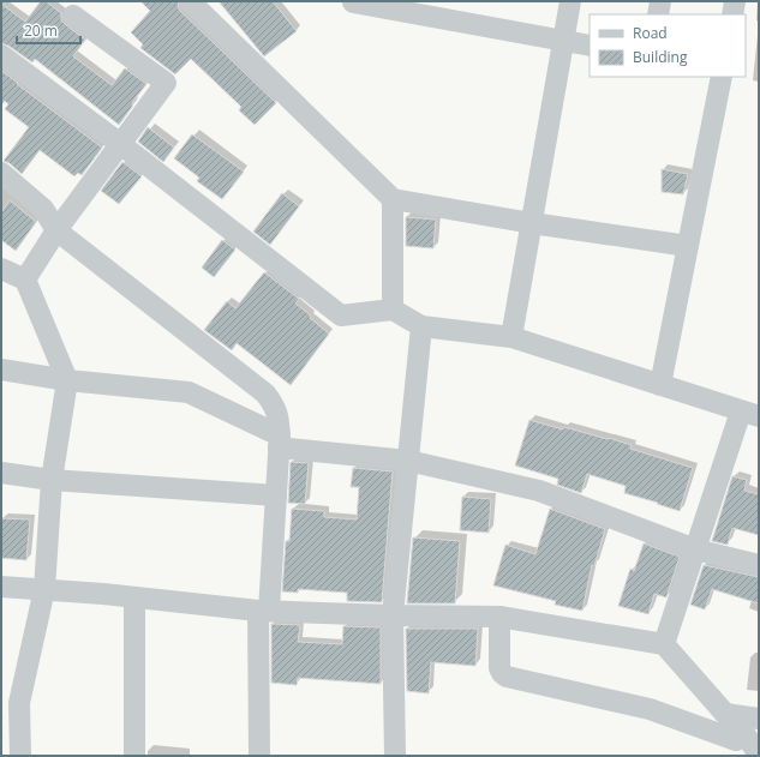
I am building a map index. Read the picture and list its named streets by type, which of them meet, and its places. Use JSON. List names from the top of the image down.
{
  "legend": ["Road", "Building"],
  "scale_bar": "20 m"
}
